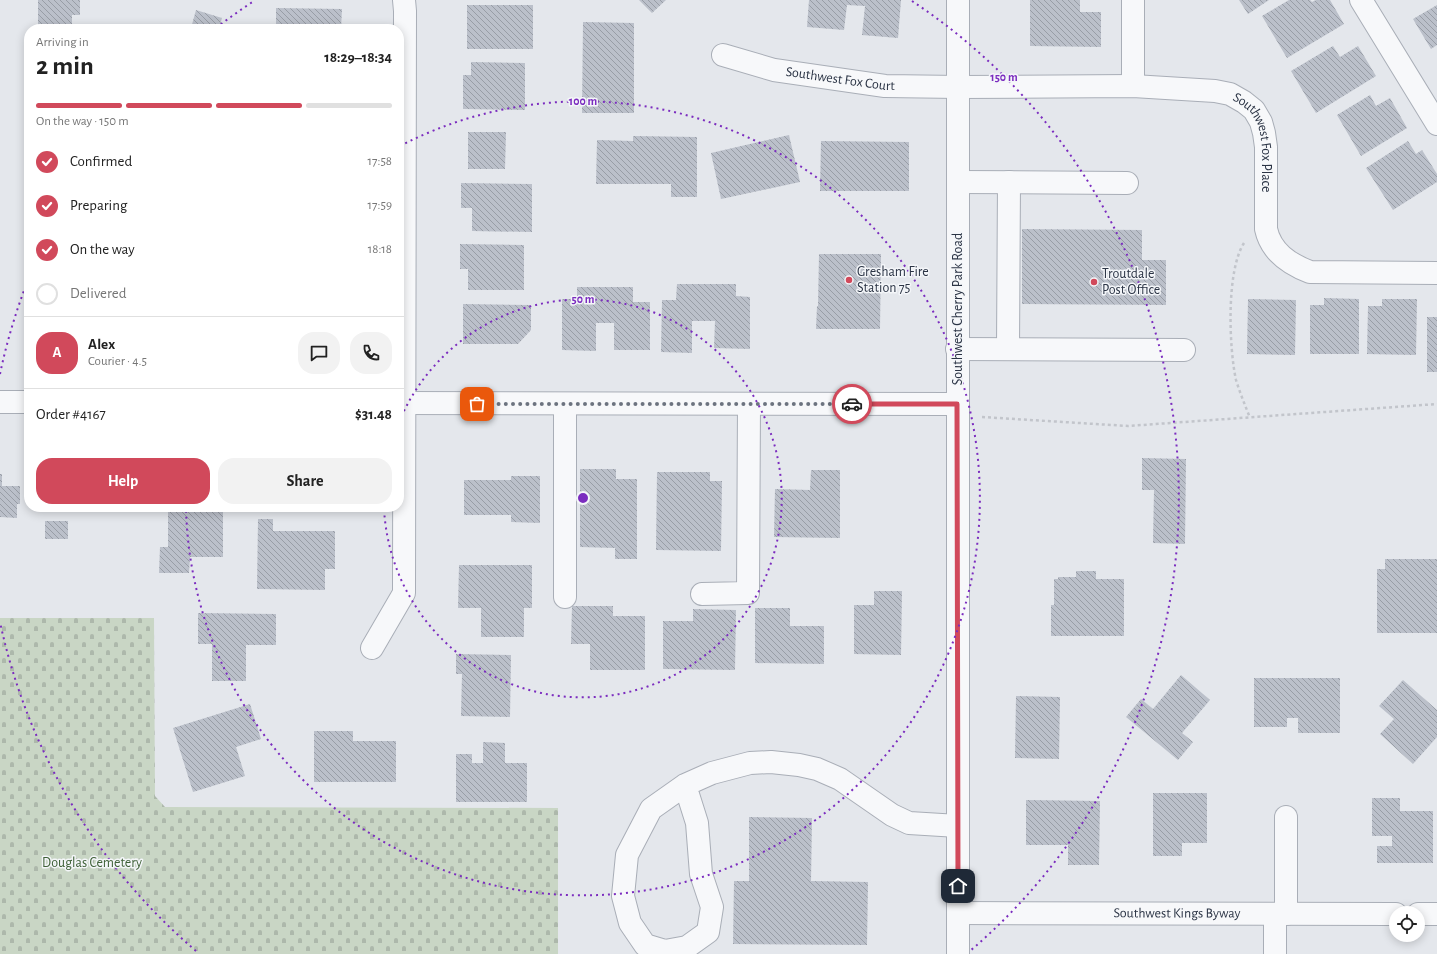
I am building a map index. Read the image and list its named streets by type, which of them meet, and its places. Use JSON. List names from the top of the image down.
{
  "streets": {
    "street": [
      "Southwest Fox Court",
      "Southwest Fox Place",
      "Southwest Cherry Park Road",
      "Southwest Kings Byway"
    ]
  },
  "crossings": [
    ["Southwest Fox Court", "Southwest Fox Place"],
    ["Southwest Fox Court", "Southwest Cherry Park Road"],
    ["Southwest Fox Place", "Southwest Cherry Park Road"],
    ["Southwest Cherry Park Road", "Southwest Kings Byway"]
  ],
  "parks": ["Douglas Cemetery"],
  "places": ["Gresham Fire Station 75", "Troutdale Post Office"],
  "page": {
    "heading": ["2 min", "Arriving in", "18:29–18:34"],
    "panel": [
      "Alex",
      "Courier · 4.5",
      "Order #4167",
      "$31.48"
    ],
    "bar": "On the way · 150 m",
    "list": [
      ["Confirmed", "17:58"],
      ["Preparing", "17:59"],
      ["On the way", "18:18"],
      "Delivered"
    ],
    "round": "A",
    "buttons": ["Help", "Share"]
  },
  "rings": ["150 m", "100 m", "50 m"]
}
